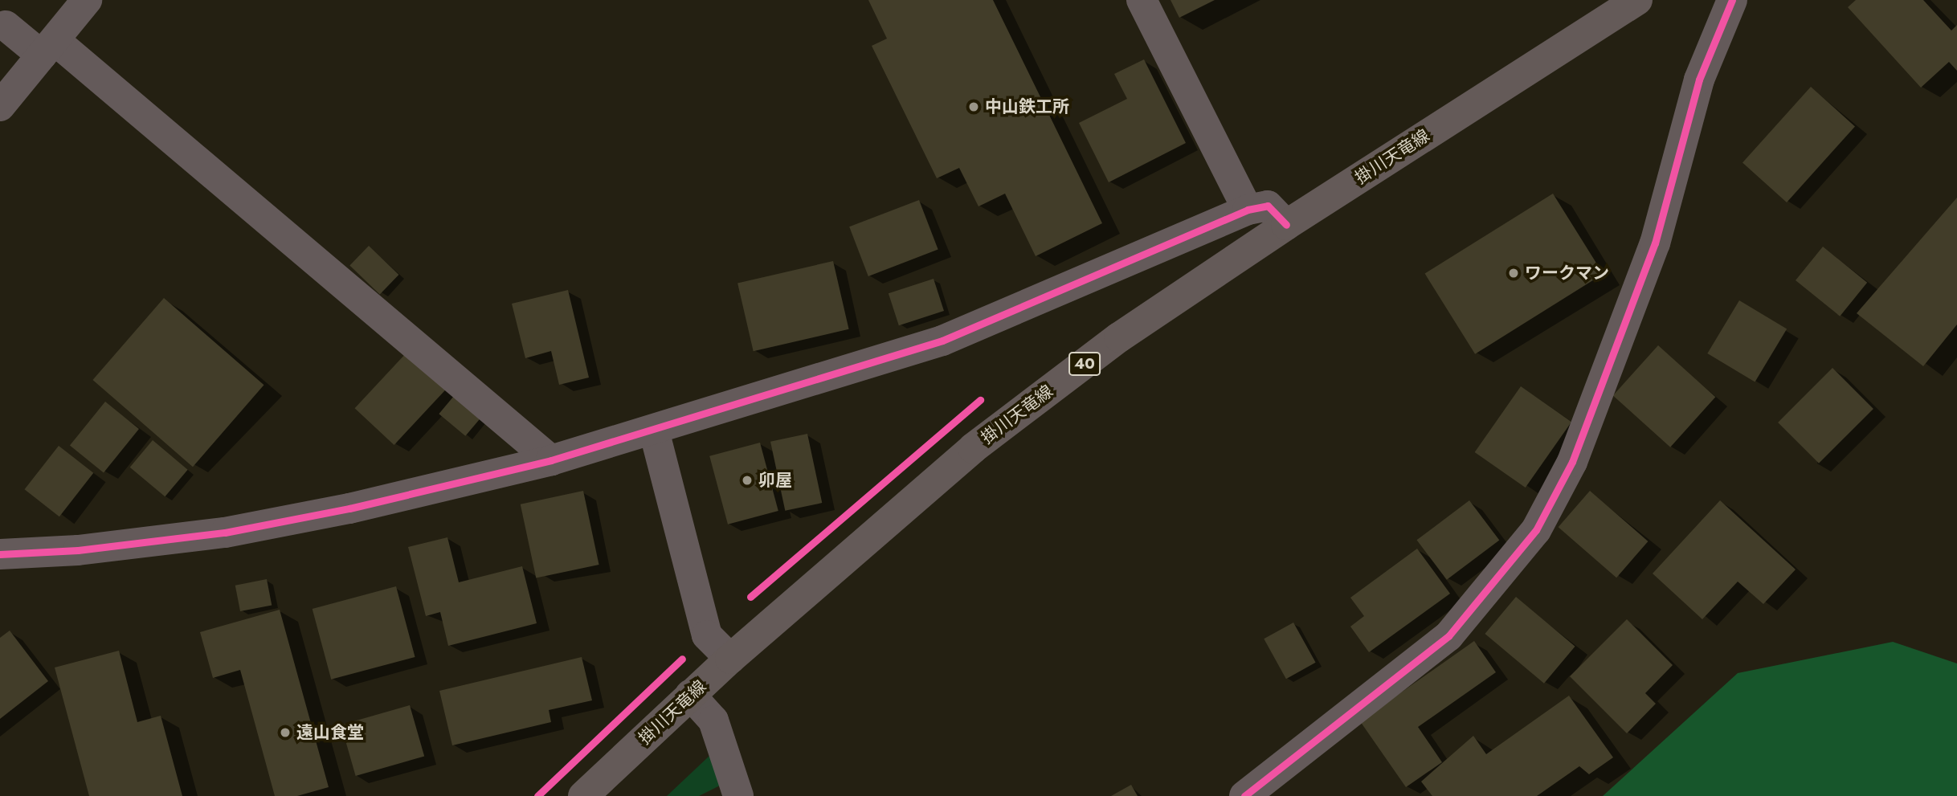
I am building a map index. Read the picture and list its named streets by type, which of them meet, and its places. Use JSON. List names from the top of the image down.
{
  "streets": {
    "main road": ["掛川天竜線", "40"]
  },
  "places": [
    "中山鉄工所",
    "ワークマン",
    "卯屋",
    "遠山食堂"
  ]
}
